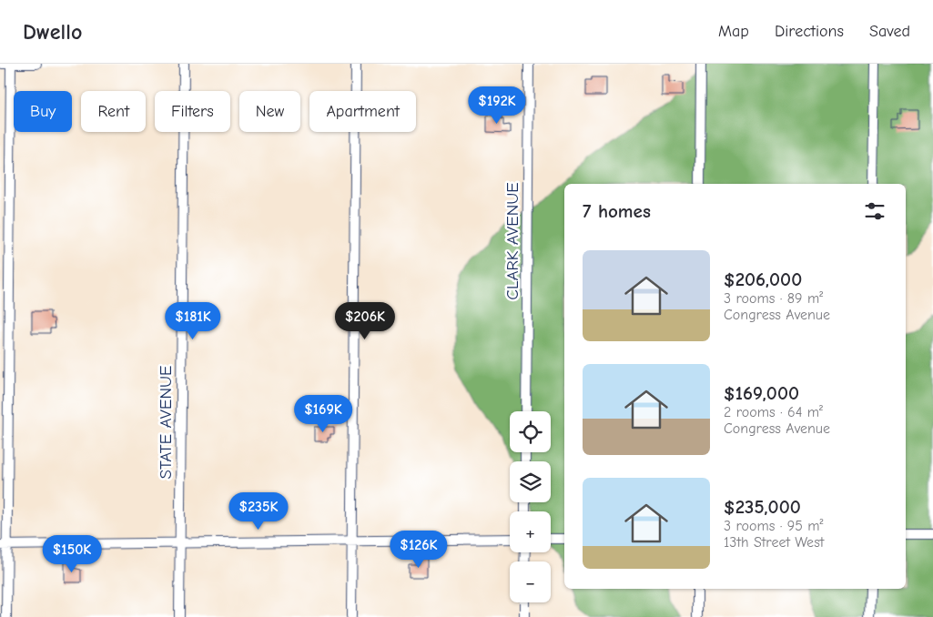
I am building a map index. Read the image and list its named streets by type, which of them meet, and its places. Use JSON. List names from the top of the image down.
{
  "streets": {
    "street": ["CLARK AVENUE", "STATE AVENUE"]
  },
  "page": {
    "header": "Dwello",
    "nav": ["Map", "Directions", "Saved"],
    "price": [
      "$192K",
      "$181K",
      "$206K",
      "$169K",
      "$235K",
      "$126K",
      "$150K"
    ],
    "chip": [
      "Buy",
      "Rent",
      "Filters",
      "New",
      "Apartment"
    ],
    "heading": "7 homes",
    "list": [
      {
        "name": "$206,000",
        "note": "3 rooms · 89 m² · Congress Avenue"
      },
      {
        "name": "$169,000",
        "note": "2 rooms · 64 m² · Congress Avenue"
      },
      {
        "name": "$235,000",
        "note": "3 rooms · 95 m² · 13th Street West"
      }
    ],
    "map_buttons": ["+", "−"]
  }
}
